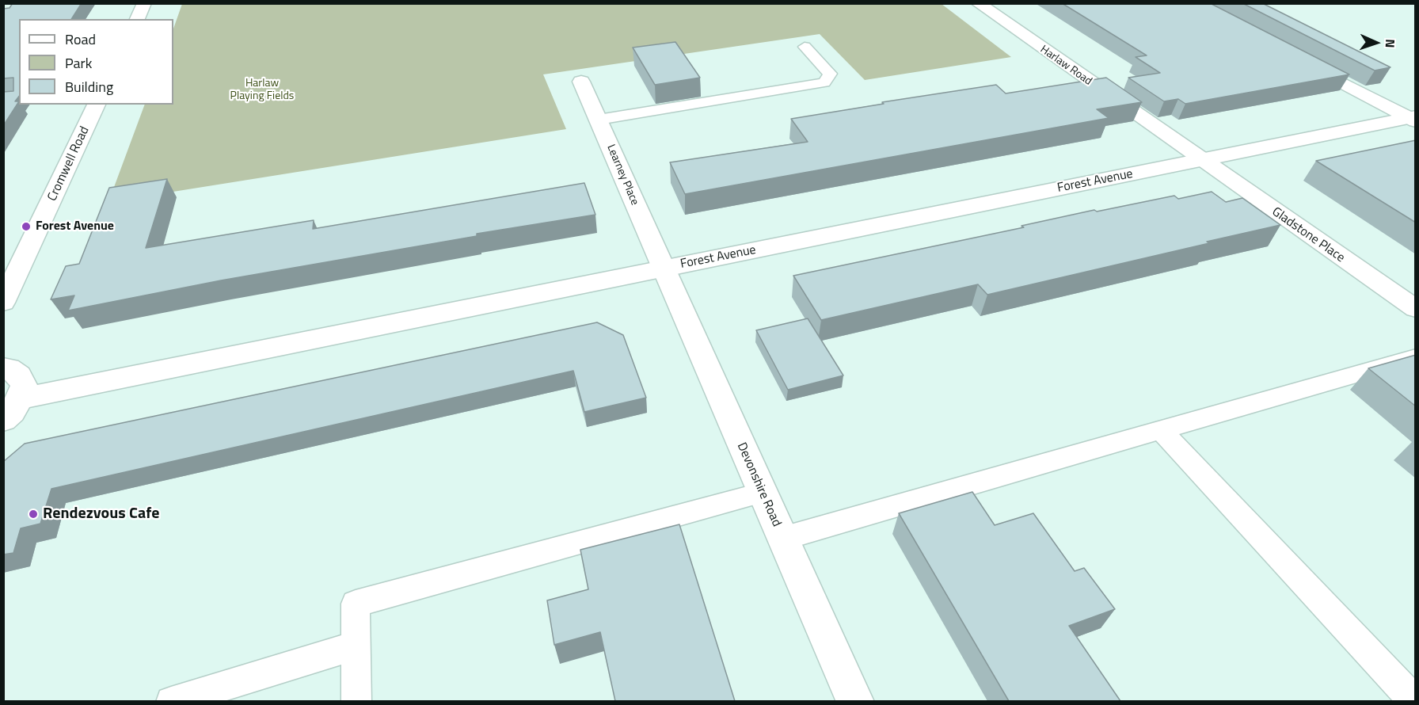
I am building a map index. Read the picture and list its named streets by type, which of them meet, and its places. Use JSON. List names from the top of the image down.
{
  "streets": {
    "street": [
      "Harlaw Road",
      "Cromwell Road",
      "Learney Place",
      "Forest Avenue",
      "Gladstone Place",
      "Devonshire Road"
    ]
  },
  "crossings": [
    ["Harlaw Road", "Forest Avenue"],
    ["Harlaw Road", "Gladstone Place"],
    ["Learney Place", "Forest Avenue"],
    ["Learney Place", "Devonshire Road"],
    ["Forest Avenue", "Gladstone Place"],
    ["Forest Avenue", "Devonshire Road"]
  ],
  "parks": ["Harlaw Playing Fields"],
  "places": ["Forest Avenue", "Rendezvous Cafe"],
  "legend": ["Road", "Park", "Building"],
  "north": "right"
}
